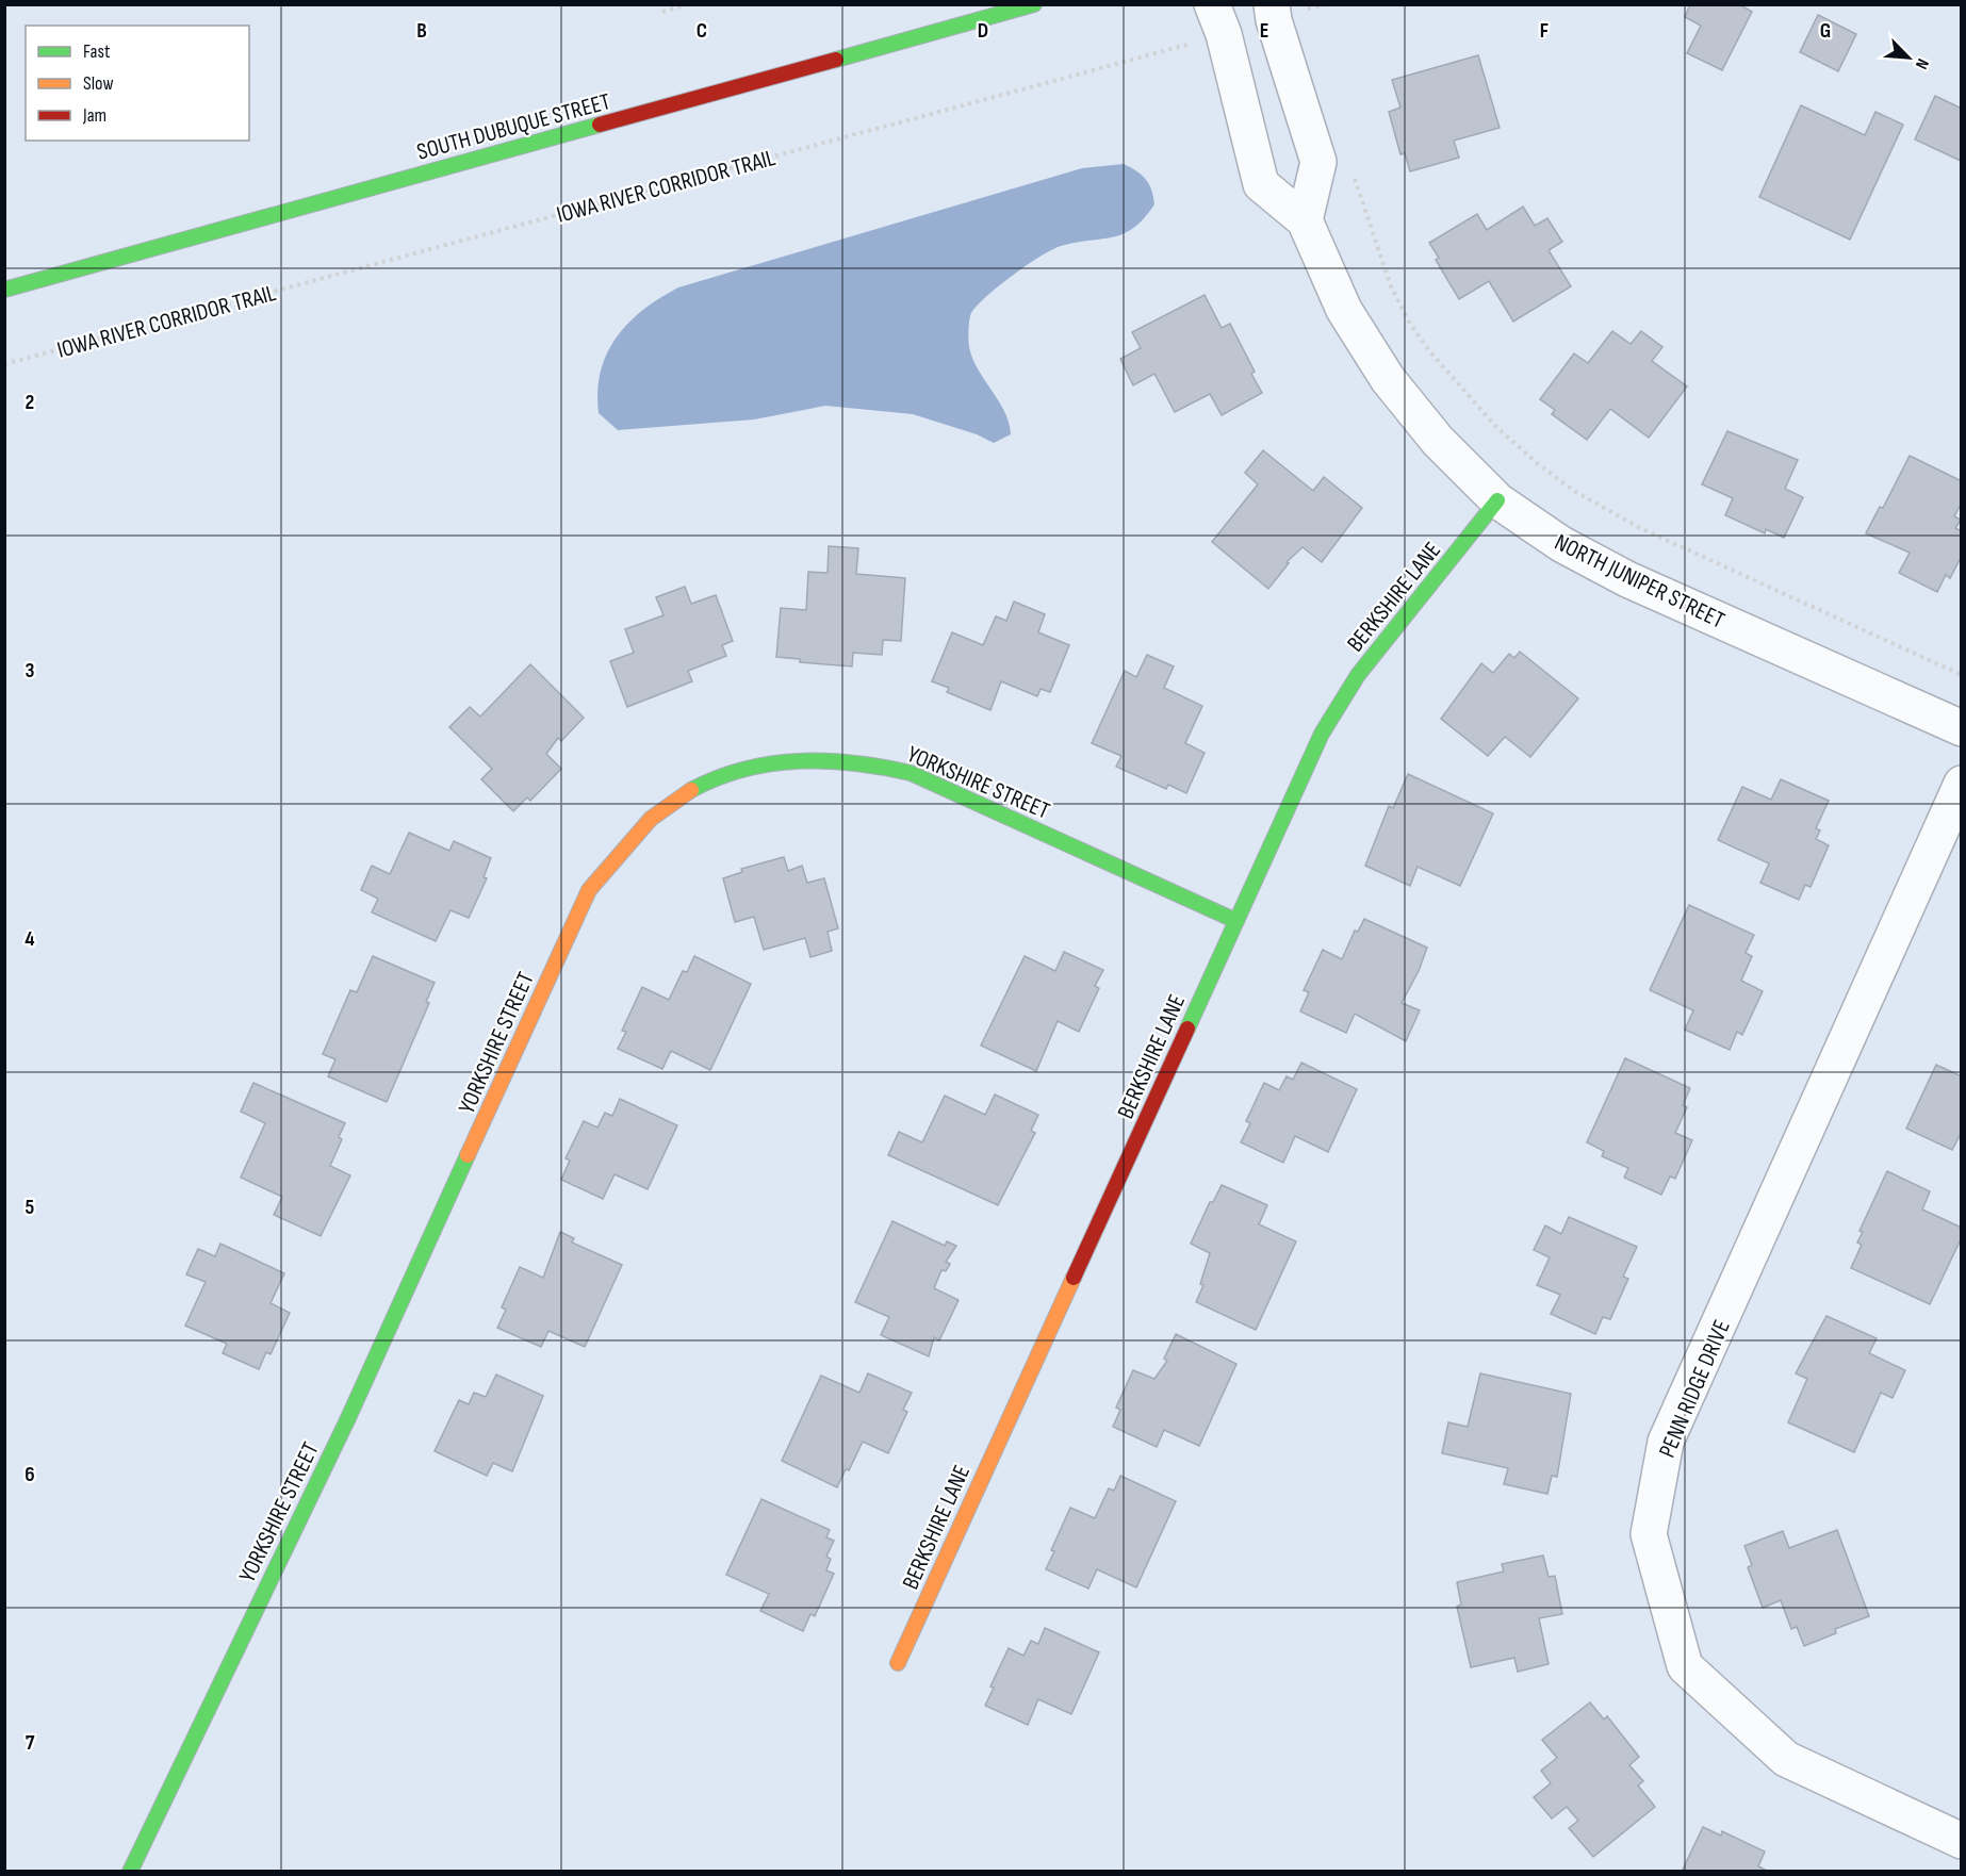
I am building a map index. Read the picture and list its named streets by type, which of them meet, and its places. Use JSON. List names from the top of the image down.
{
  "streets": {
    "street": [
      "SOUTH DUBUQUE STREET",
      "NORTH JUNIPER STREET",
      "BERKSHIRE LANE",
      "YORKSHIRE STREET",
      "PENN RIDGE DRIVE"
    ],
    "path": ["IOWA RIVER CORRIDOR TRAIL"]
  },
  "crossings": [
    ["IOWA RIVER CORRIDOR TRAIL", "NORTH JUNIPER STREET"],
    ["NORTH JUNIPER STREET", "BERKSHIRE LANE"],
    ["BERKSHIRE LANE", "YORKSHIRE STREET"]
  ],
  "legend": ["Fast", "Slow", "Jam"],
  "north": "bottom right",
  "grid": {
    "columns": [
      "B",
      "C",
      "D",
      "E",
      "F",
      "G"
    ],
    "rows": [
      "2",
      "3",
      "4",
      "5",
      "6",
      "7"
    ]
  }
}
